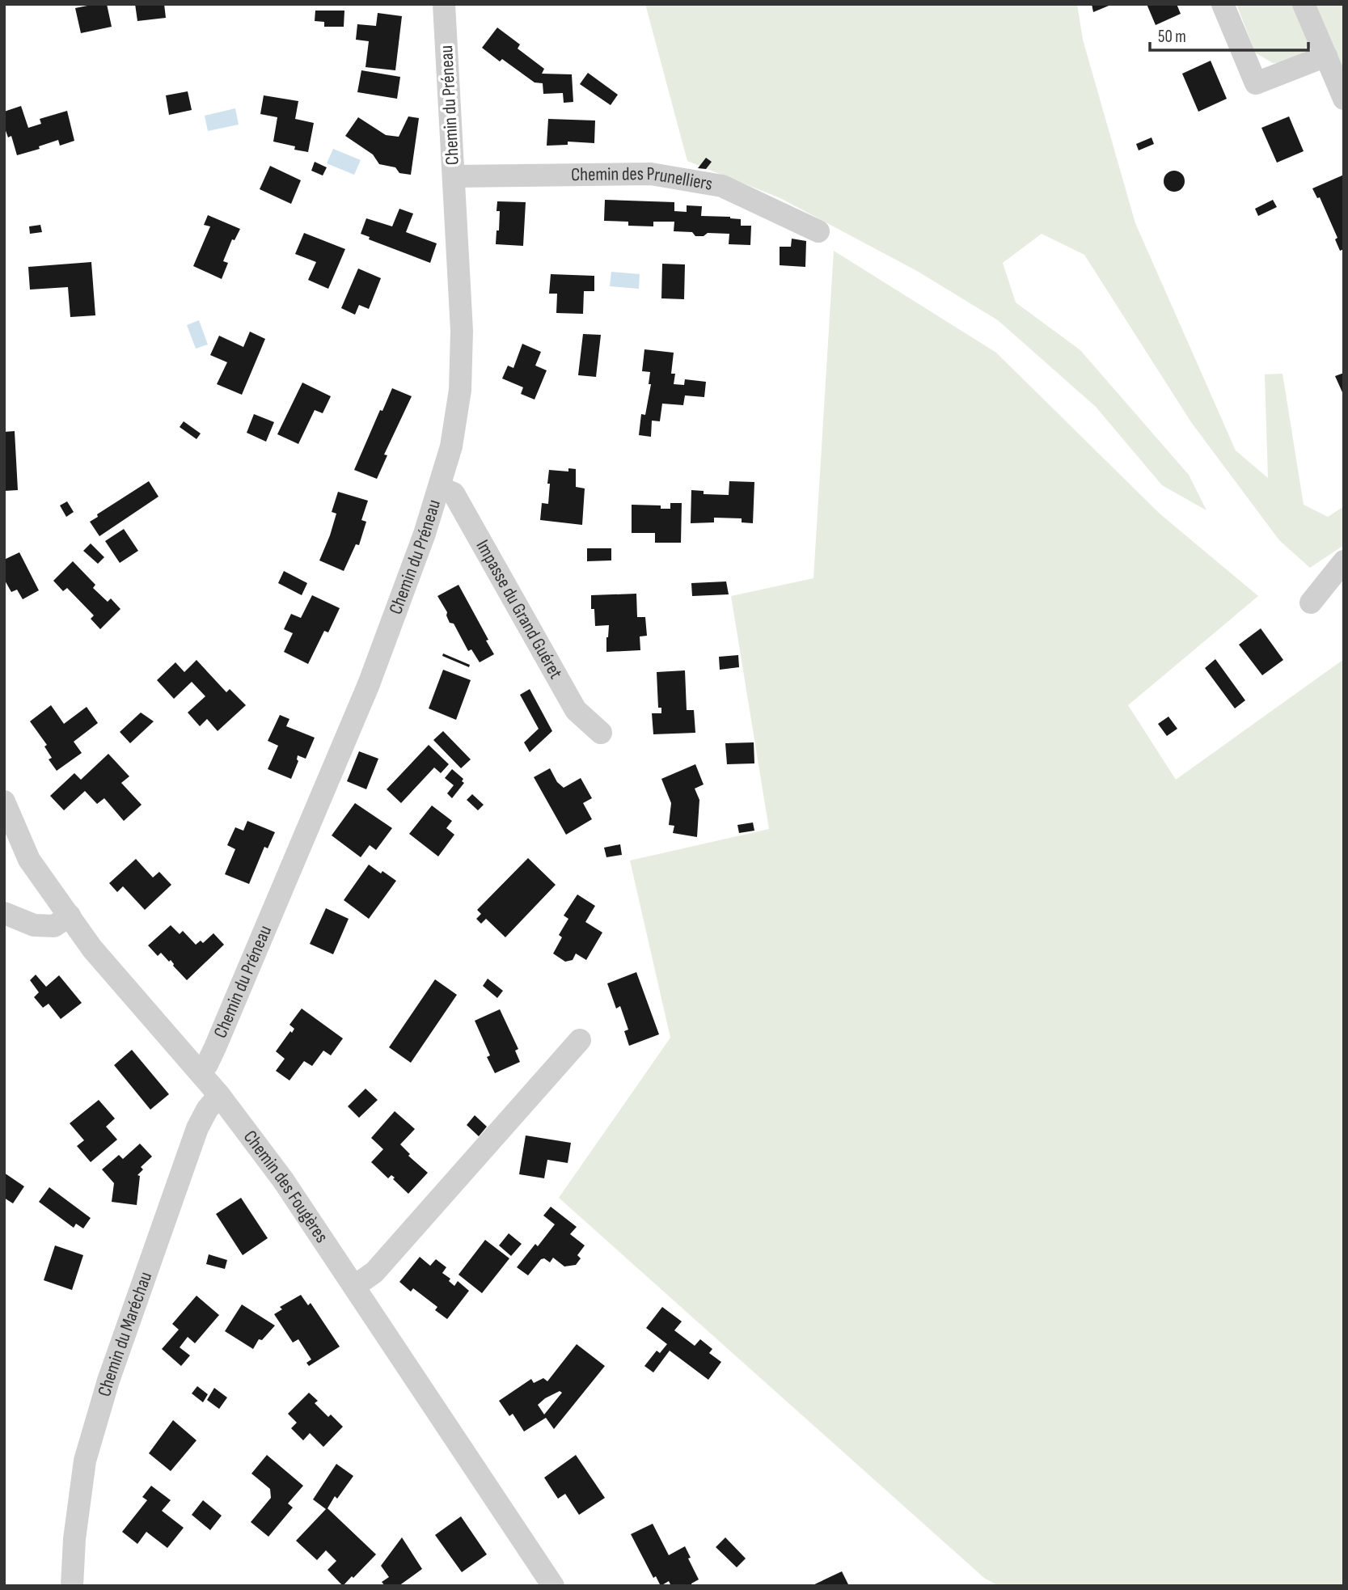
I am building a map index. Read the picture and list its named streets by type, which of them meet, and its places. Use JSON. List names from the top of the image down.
{
  "streets": {
    "street": [
      "Chemin du Préneau",
      "Chemin des Prunelliers",
      "Impasse du Grand Guéret",
      "Chemin des Fougères",
      "Chemin du Maréchau"
    ]
  },
  "crossings": [
    ["Chemin du Préneau", "Chemin des Prunelliers"],
    ["Chemin du Préneau", "Impasse du Grand Guéret"],
    ["Chemin du Préneau", "Chemin des Fougères"],
    ["Chemin des Fougères", "Chemin du Maréchau"]
  ],
  "scale_bar": "50 m"
}
